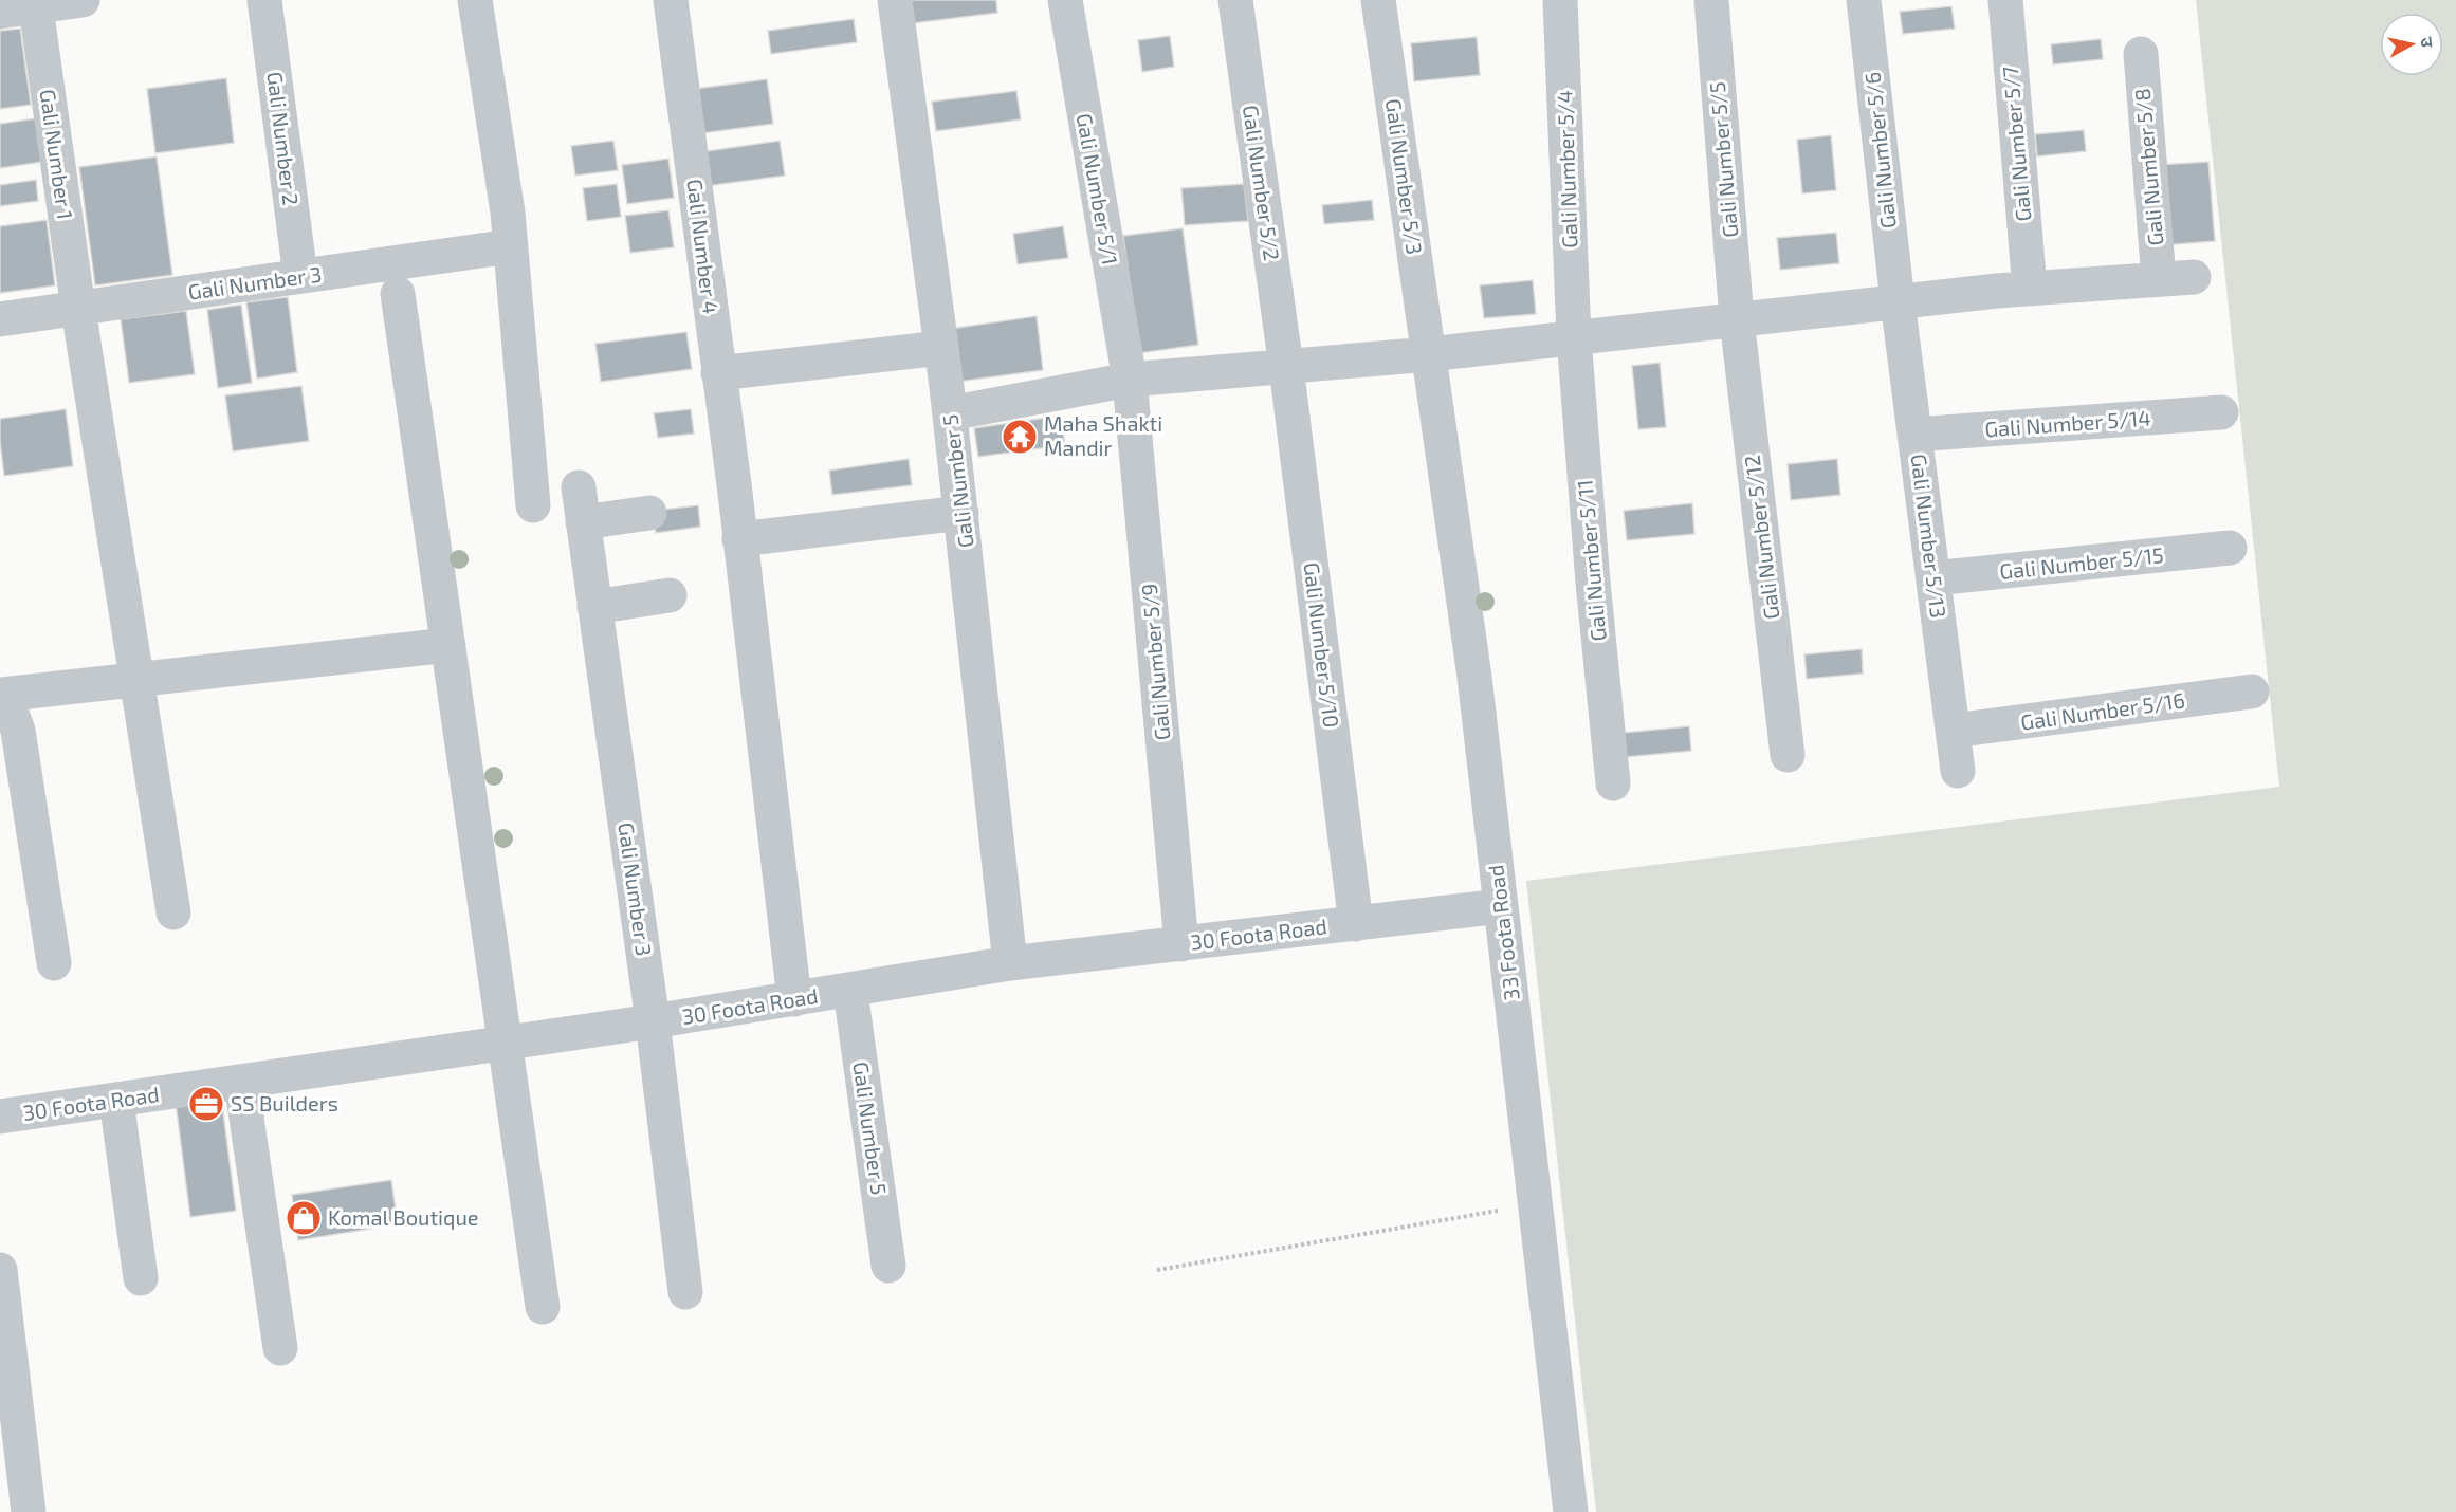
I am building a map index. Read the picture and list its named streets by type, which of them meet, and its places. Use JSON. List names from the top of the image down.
{
  "streets": {
    "street": [
      "Gali Number 2",
      "Gali Number 5/7",
      "Gali Number 5/6",
      "Gali Number 1",
      "Gali Number 5/5",
      "Gali Number 5/8",
      "Gali Number 5/4",
      "Gali Number 5/3",
      "Gali Number 5/2",
      "Gali Number 5/1",
      "Gali Number 4",
      "Gali Number 3",
      "Gali Number 5/14",
      "Gali Number 5",
      "Gali Number 5/13",
      "Gali Number 5/12",
      "Gali Number 5/11",
      "Gali Number 5/15",
      "Gali Number 5/10",
      "Gali Number 5/9",
      "Gali Number 5/16",
      "33 Foota Road",
      "30 Foota Road"
    ]
  },
  "crossings": [
    ["Gali Number 2", "Gali Number 3"],
    ["Gali Number 5/6", "Gali Number 5/13"],
    ["Gali Number 1", "Gali Number 3"],
    ["Gali Number 5/5", "Gali Number 5/12"],
    ["Gali Number 5/4", "Gali Number 5/11"],
    ["Gali Number 5/3", "33 Foota Road"],
    ["Gali Number 5/2", "Gali Number 5/10"],
    ["Gali Number 5/1", "Gali Number 5/9"],
    ["Gali Number 4", "30 Foota Road"],
    ["Gali Number 3", "30 Foota Road"],
    ["Gali Number 5/14", "Gali Number 5/13"],
    ["Gali Number 5", "30 Foota Road"],
    ["Gali Number 5/13", "Gali Number 5/15"],
    ["Gali Number 5/13", "Gali Number 5/16"],
    ["Gali Number 5/10", "30 Foota Road"],
    ["Gali Number 5/9", "30 Foota Road"],
    ["33 Foota Road", "30 Foota Road"]
  ],
  "places": {
    "temple": ["Maha Shakti Mandir"],
    "office": ["SS Builders"],
    "shop": ["Komal Boutique"]
  },
  "north": "right"
}
